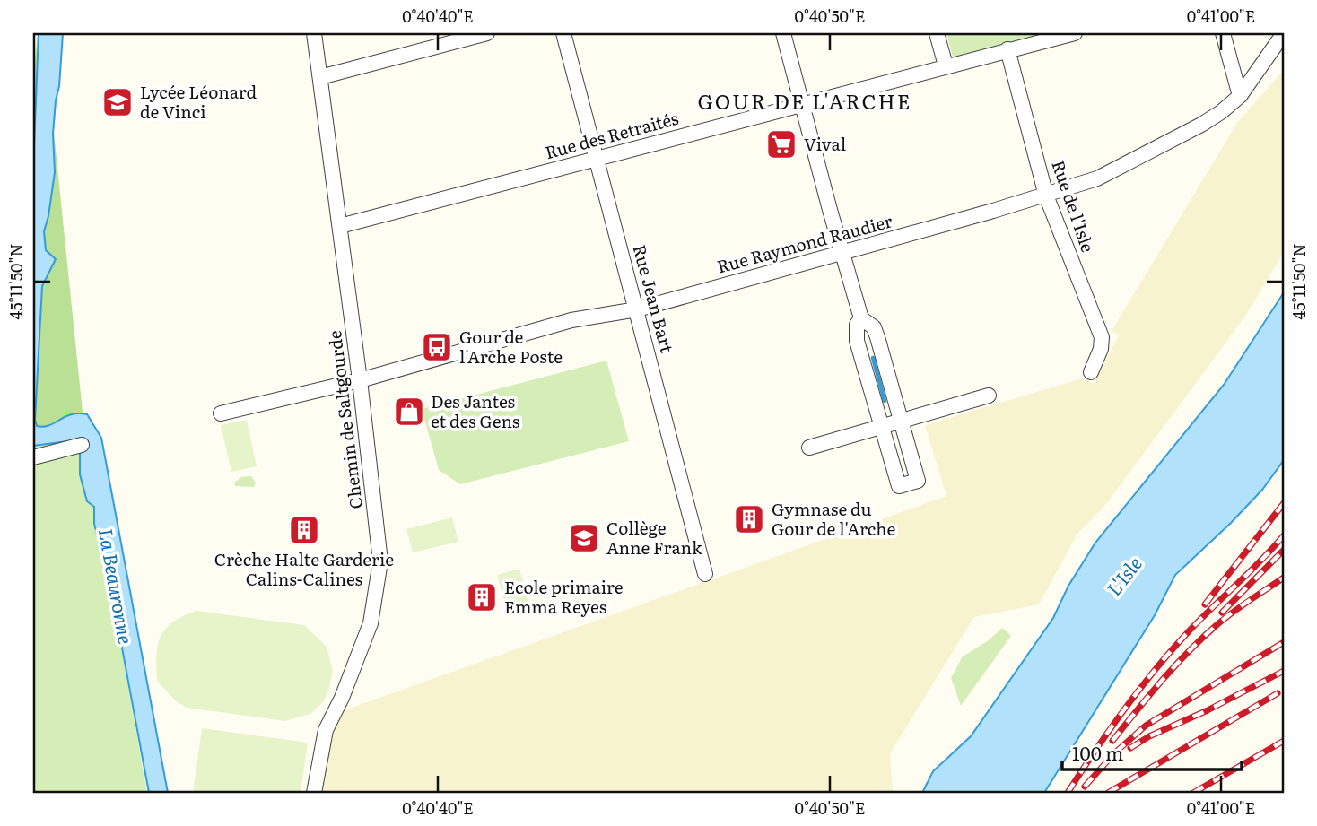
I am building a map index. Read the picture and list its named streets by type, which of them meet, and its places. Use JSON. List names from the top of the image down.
{
  "streets": {
    "street": [
      "Rue des Retraités",
      "Rue de l'Isle",
      "Rue Raymond Raudier",
      "Rue Jean Bart",
      "Chemin de Saltgourde"
    ]
  },
  "crossings": [
    ["Rue des Retraités", "Rue de l'Isle"],
    ["Rue des Retraités", "Rue Jean Bart"],
    ["Rue des Retraités", "Chemin de Saltgourde"],
    ["Rue de l'Isle", "Rue Raymond Raudier"],
    ["Rue Raymond Raudier", "Rue Jean Bart"],
    ["Rue Raymond Raudier", "Chemin de Saltgourde"]
  ],
  "districts": ["GOUR DE L'ARCHE"],
  "water": ["L'Isle", "La Beauronne"],
  "places": {
    "school or university": ["Lycée Léonard de Vinci", "Collège Anne Frank"],
    "supermarket": ["Vival"],
    "bus stop": ["Gour de l'Arche Poste"],
    "shop": ["Des Jantes et des Gens"],
    "building": ["Gymnase du Gour de l'Arche", "Crèche Halte Garderie Calins-Calines", "Ecole primaire Emma Reyes"]
  },
  "scale_bar": "100 m",
  "coordinates": [
    "0°40'40\"E",
    "0°40'50\"E",
    "0°41'00\"E",
    "45°11'50\"N"
  ]
}
